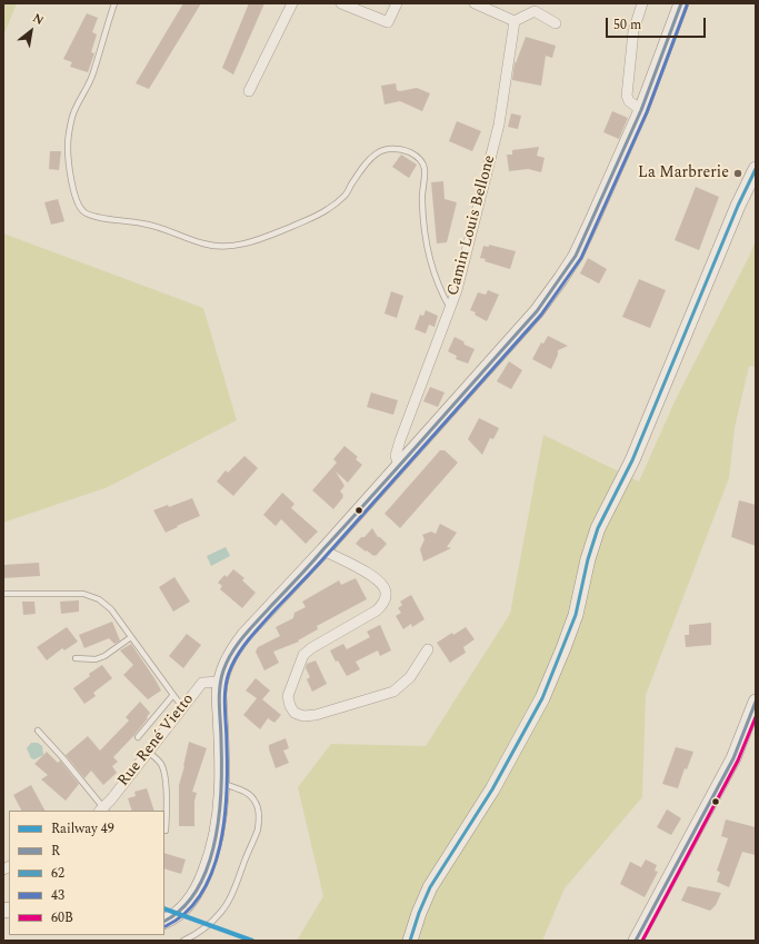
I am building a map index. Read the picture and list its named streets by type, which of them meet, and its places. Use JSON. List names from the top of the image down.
{
  "streets": {
    "street": ["Camin Louis Bellone", "Rue René Vietto"]
  },
  "places": ["La Marbrerie"],
  "lines": [
    "transit line R",
    "transit line 43",
    "transit line 62",
    "transit line 60B",
    "rail line 49"
  ],
  "legend": [
    "Railway 49",
    "R",
    "62",
    "43",
    "60B"
  ],
  "scale_bar": "50 m",
  "north": "top right"
}
